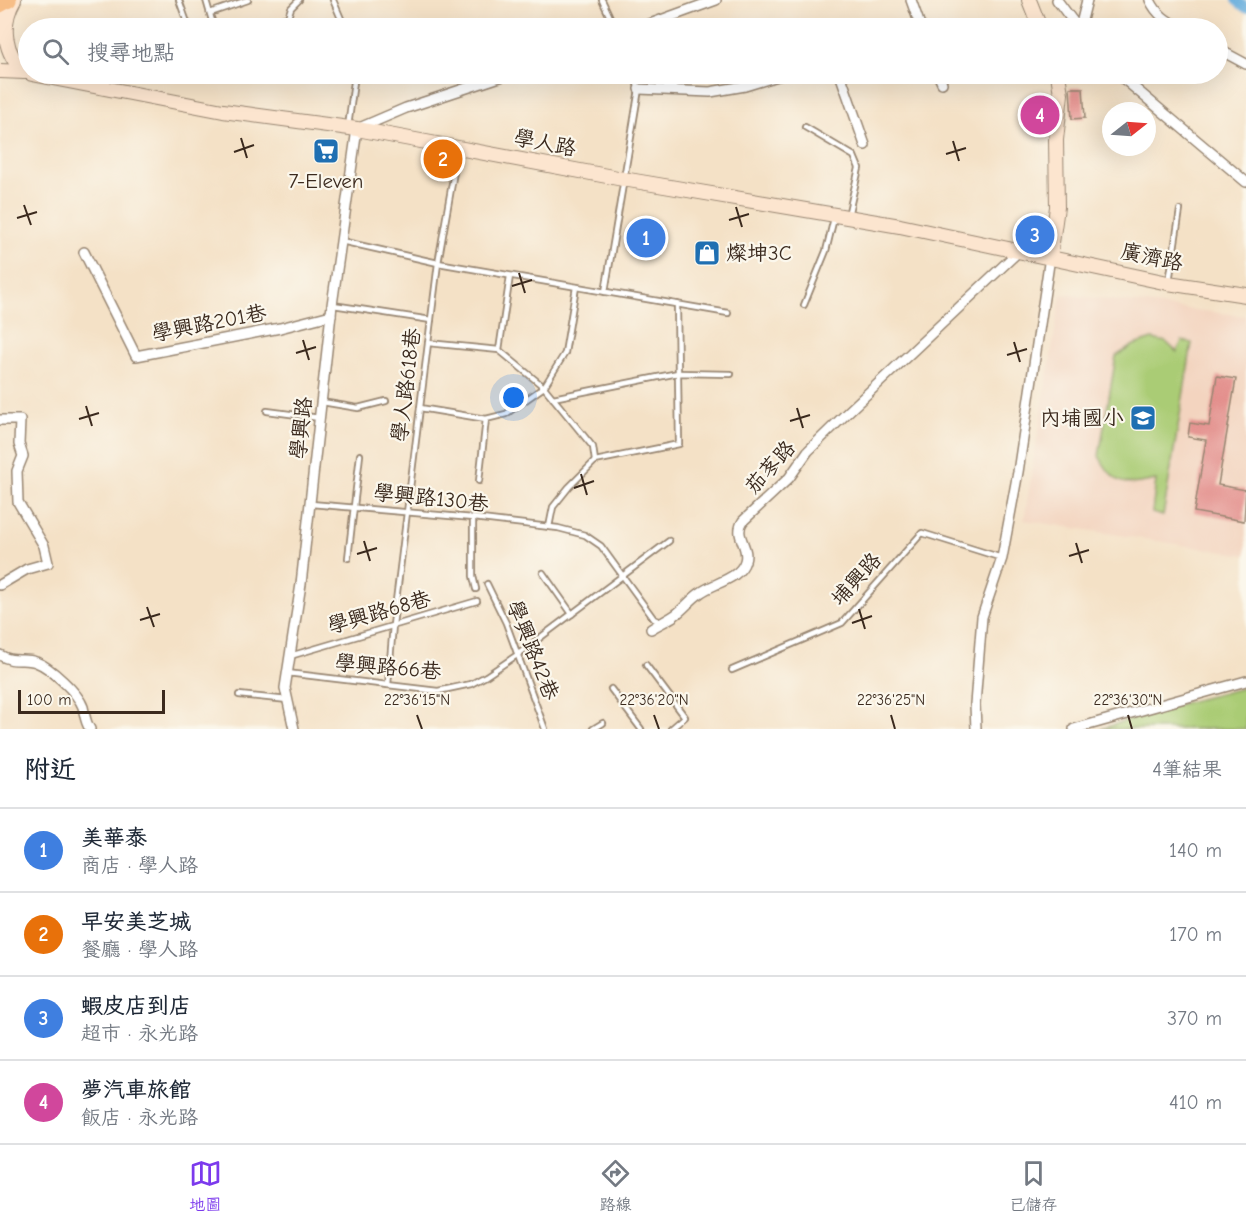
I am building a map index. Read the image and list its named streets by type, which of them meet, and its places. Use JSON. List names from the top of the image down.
{
  "streets": {
    "main road": ["學人路", "廣濟路"],
    "street": ["學興路201巷", "學興路", "茄苳路"],
    "lane": [
      "學人路618巷",
      "學興路130巷",
      "埔興路",
      "學興路68巷",
      "學興路42巷",
      "學興路66巷"
    ]
  },
  "crossings": [
    ["學人路", "廣濟路"],
    ["學人路", "學人路618巷"],
    ["學人路", "學興路"],
    ["學人路", "茄苳路"],
    ["學興路201巷", "學興路"],
    ["學人路618巷", "學興路130巷"],
    ["學人路618巷", "學興路68巷"],
    ["學人路618巷", "學興路66巷"],
    ["學興路", "學興路130巷"],
    ["學興路", "學興路68巷"],
    ["學興路", "學興路66巷"],
    ["茄苳路", "學興路130巷"],
    ["學興路130巷", "學興路66巷"],
    ["學興路42巷", "學興路66巷"]
  ],
  "places": {
    "supermarket": ["7-Eleven"],
    "shop": ["燦坤3C"],
    "school or university": ["內埔國小"]
  },
  "scale_bar": "100 m",
  "north": "right",
  "page": {
    "search": "搜尋地點",
    "pins": [
      "4",
      "2",
      "3",
      "1"
    ],
    "scale": "100 m",
    "heading": ["附近", "4筆結果"],
    "list": [
      {
        "mark": "1",
        "name": "美華泰",
        "note": "商店 · 學人路",
        "value": "140 m"
      },
      {
        "mark": "2",
        "name": "早安美芝城",
        "note": "餐廳 · 學人路",
        "value": "170 m"
      },
      {
        "mark": "3",
        "name": "蝦皮店到店",
        "note": "超市 · 永光路",
        "value": "370 m"
      },
      {
        "mark": "4",
        "name": "夢汽車旅館",
        "note": "飯店 · 永光路",
        "value": "410 m"
      }
    ],
    "nav": ["地圖", "路線", "已儲存"]
  },
  "coordinates": [
    "22°36'15\"N",
    "22°36'20\"N",
    "22°36'25\"N",
    "22°36'30\"N"
  ]
}
